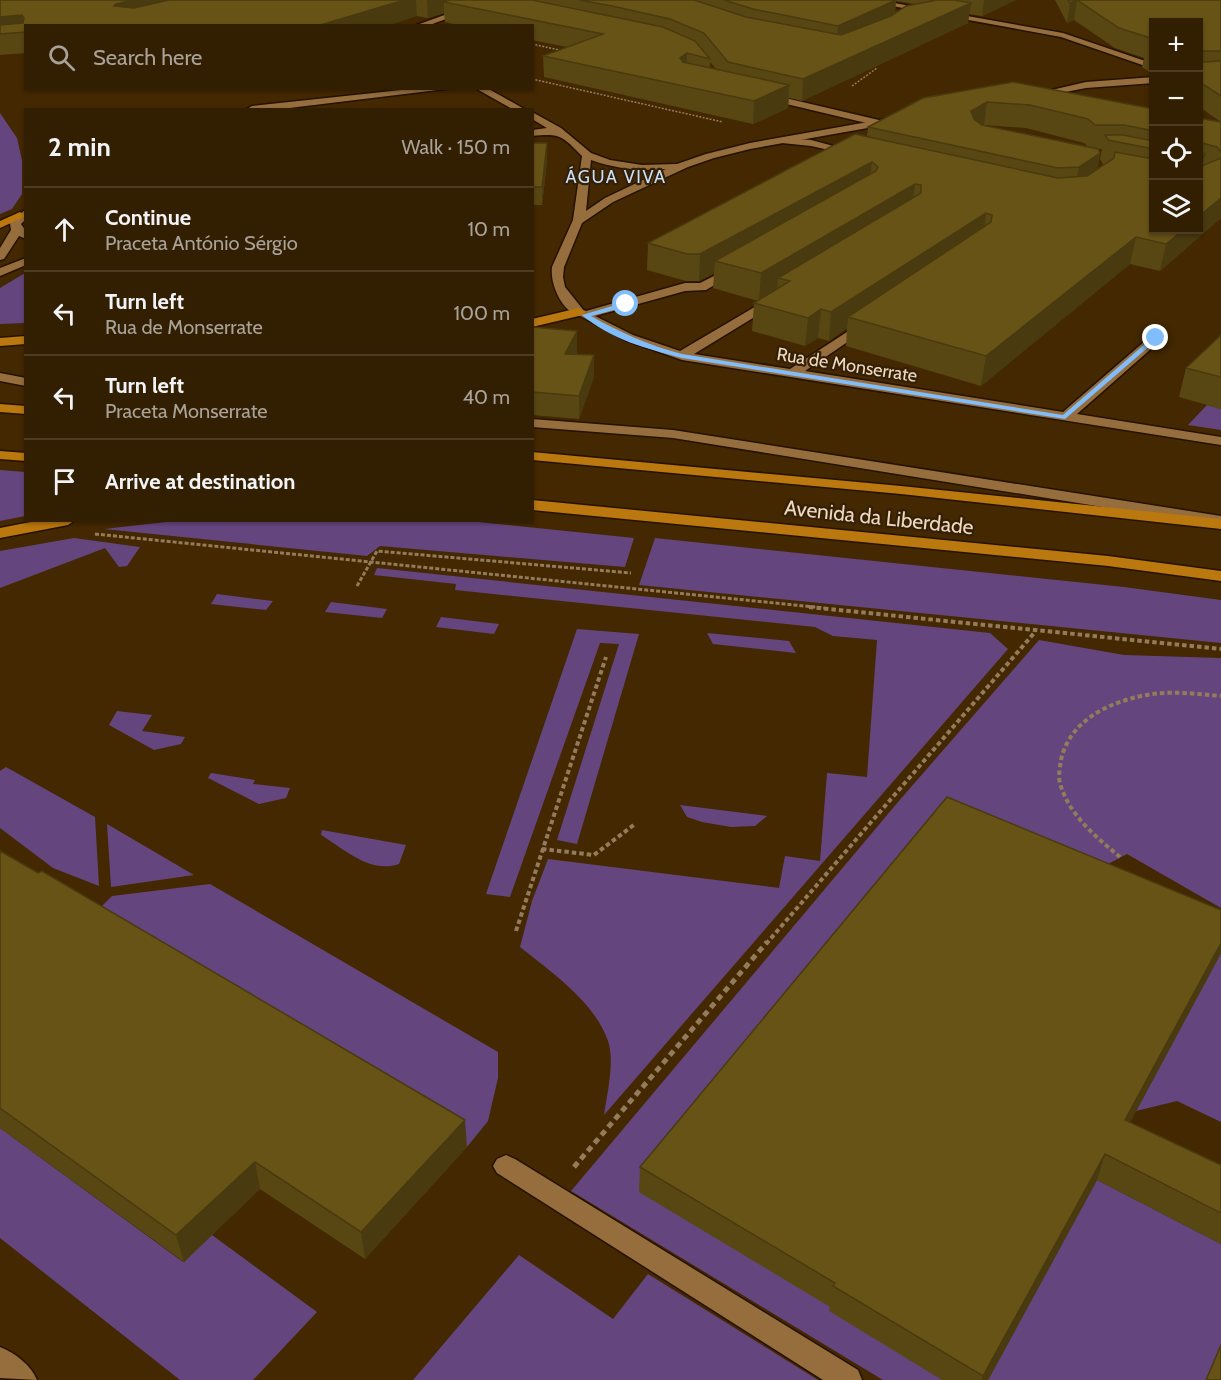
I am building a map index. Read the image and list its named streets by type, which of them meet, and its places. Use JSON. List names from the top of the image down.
{
  "streets": {
    "highway": ["Avenida da Liberdade"],
    "street": ["Rua de Monserrate"]
  },
  "districts": ["ÁGUA VIVA"],
  "page": {
    "map_buttons": ["+", "−"],
    "search": "Search here",
    "heading": ["2 min", "Walk · 150 m"],
    "list": [
      ["Continue", "Praceta António Sérgio", "10 m"],
      ["Turn left", "Rua de Monserrate", "100 m"],
      ["Turn left", "Praceta Monserrate", "40 m"],
      "Arrive at destination"
    ]
  }
}
